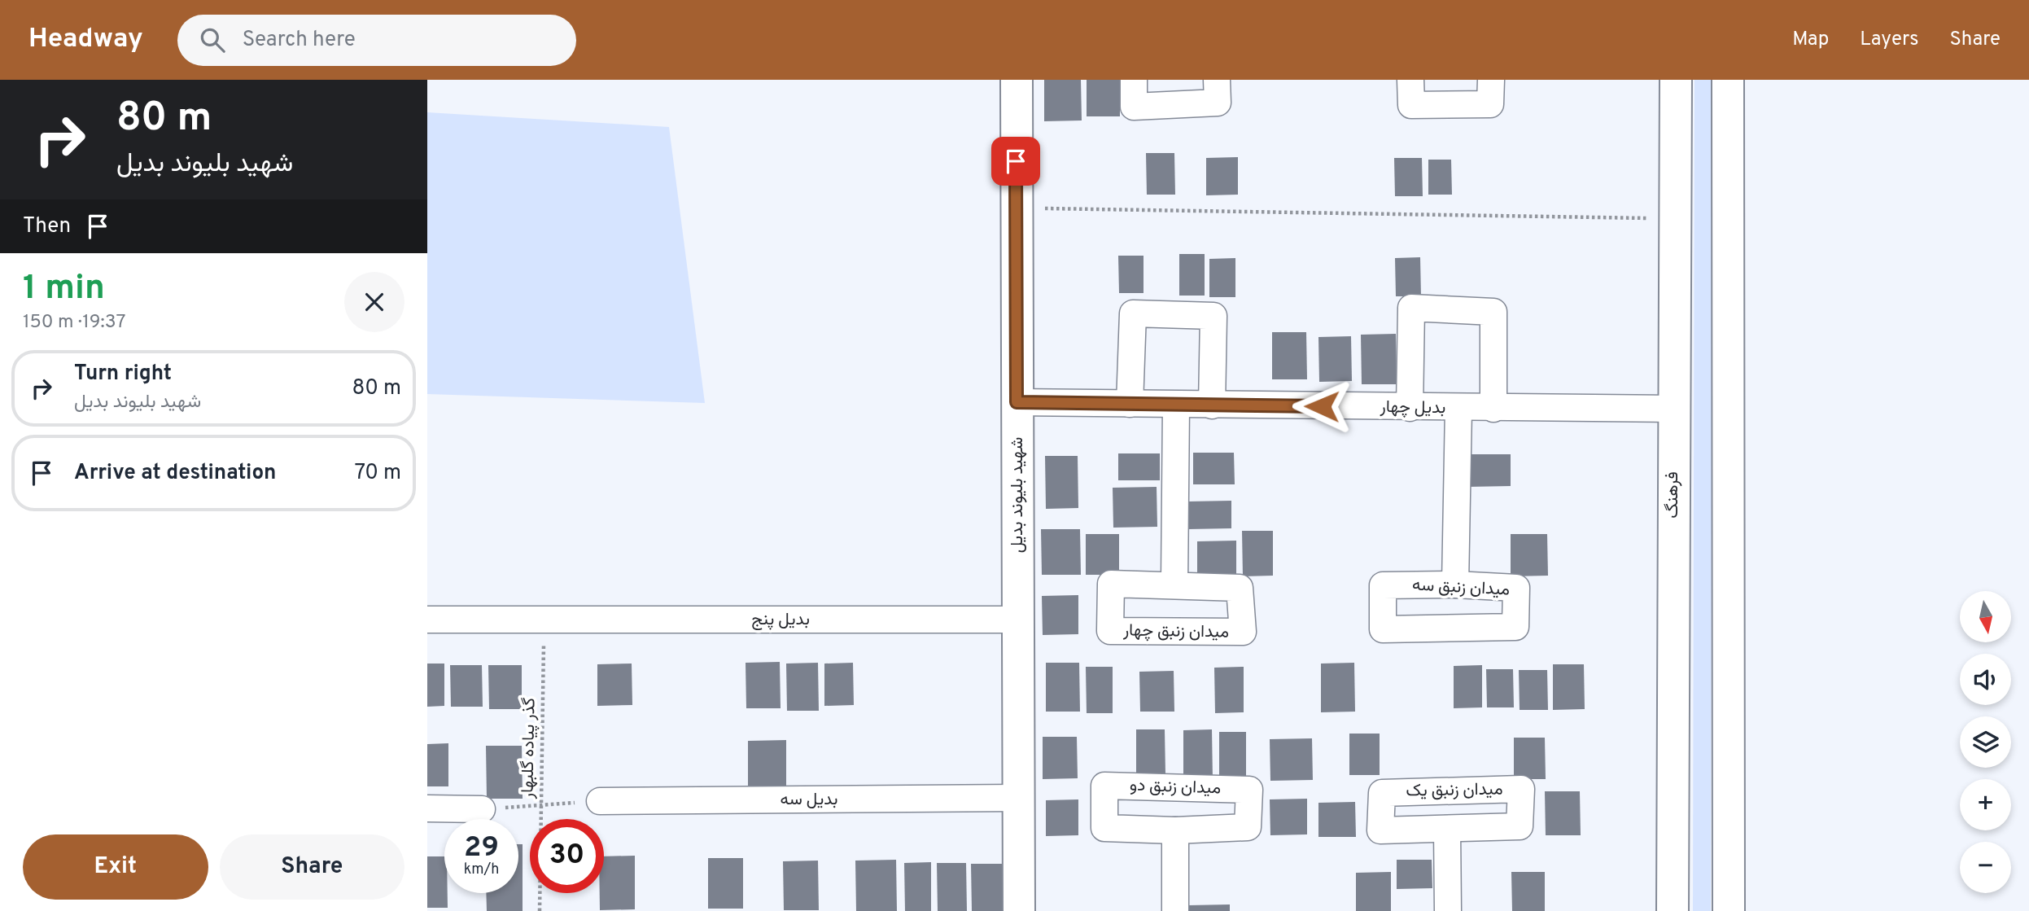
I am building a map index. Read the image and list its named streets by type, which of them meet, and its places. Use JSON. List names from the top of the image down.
{
  "streets": {
    "main road": ["شهید بلیوند بدیل", "فرهنگ"],
    "street": [
      "بدیل چهار",
      "میدان زنبق سه",
      "بدیل پنج",
      "میدان زنبق چهار",
      "میدان زنبق دو",
      "میدان زنبق یک",
      "بدیل سه"
    ],
    "path": ["گذر پیاده گلبهار"]
  },
  "crossings": [
    ["بدیل چهار", "شهید بلیوند بدیل"],
    ["بدیل چهار", "فرهنگ"],
    ["شهید بلیوند بدیل", "بدیل پنج"],
    ["شهید بلیوند بدیل", "بدیل سه"],
    ["بدیل پنج", "گذر پیاده گلبهار"]
  ],
  "north": "bottom",
  "page": {
    "header": "Headway",
    "search": "Search here",
    "nav": ["Map", "Layers", "Share"],
    "turn": ["80 m", "شهید بلیوند بدیل"],
    "then": "Then",
    "heading": ["1 min", "150 m · 19:37"],
    "list": [
      {
        "name": "Turn right",
        "note": "شهید بلیوند بدیل",
        "value": "80 m"
      },
      {
        "name": "Arrive at destination",
        "value": "70 m"
      }
    ],
    "map_buttons": ["+", "−"],
    "speed": "29 km/h",
    "limit": "30",
    "buttons": ["Exit", "Share"]
  }
}
